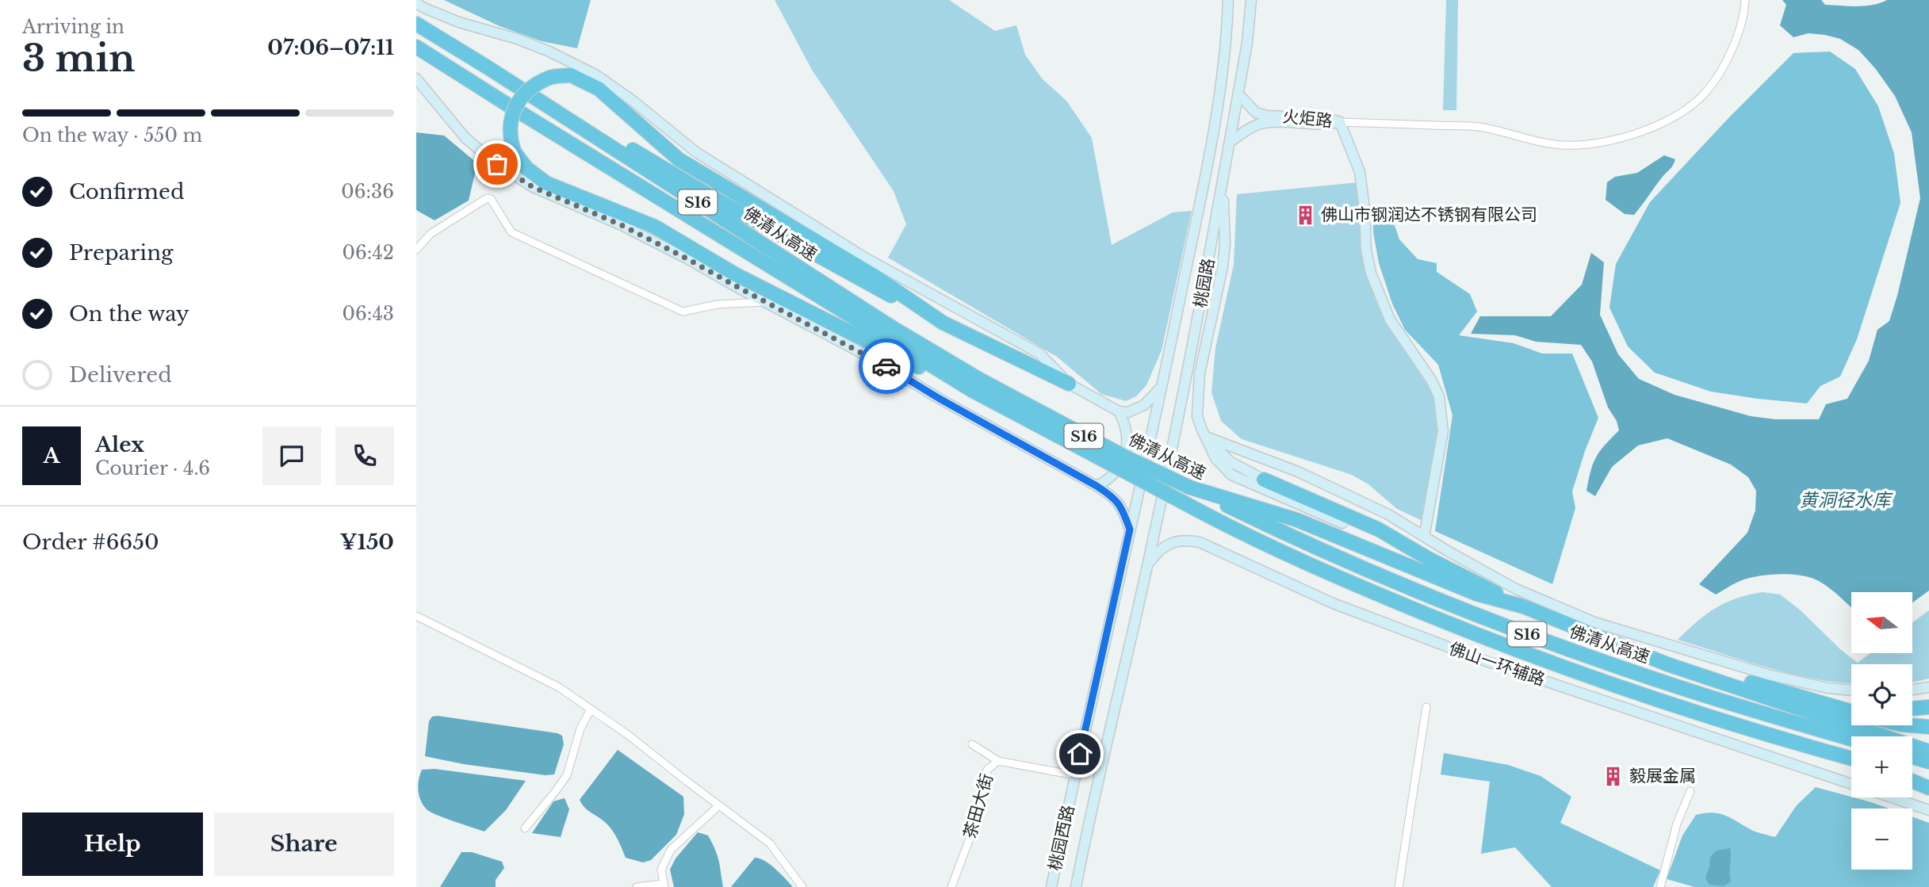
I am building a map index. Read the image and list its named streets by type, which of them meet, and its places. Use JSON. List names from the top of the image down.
{
  "streets": {
    "highway": ["S16", "佛清从高速"],
    "main road": [
      "火炬路",
      "桃园路",
      "佛山一环辅路",
      "桃园西路"
    ],
    "street": ["茶田大街"]
  },
  "crossings": [
    ["火炬路", "桃园路"],
    ["桃园路", "佛山一环辅路"],
    ["桃园路", "桃园西路"],
    ["佛山一环辅路", "桃园西路"]
  ],
  "water": ["黄洞径水库"],
  "places": {
    "building": ["佛山市钢润达不锈钢有限公司", "毅展金属"]
  },
  "north": "left",
  "page": {
    "heading": ["3 min", "Arriving in", "07:06–07:11"],
    "panel": [
      "Alex",
      "Courier · 4.6",
      "Order #6650",
      "¥150"
    ],
    "bar": "On the way · 550 m",
    "list": [
      ["Confirmed", "06:36"],
      ["Preparing", "06:42"],
      ["On the way", "06:43"],
      "Delivered"
    ],
    "round": "A",
    "map_buttons": ["+", "−"],
    "buttons": ["Help", "Share"]
  }
}
